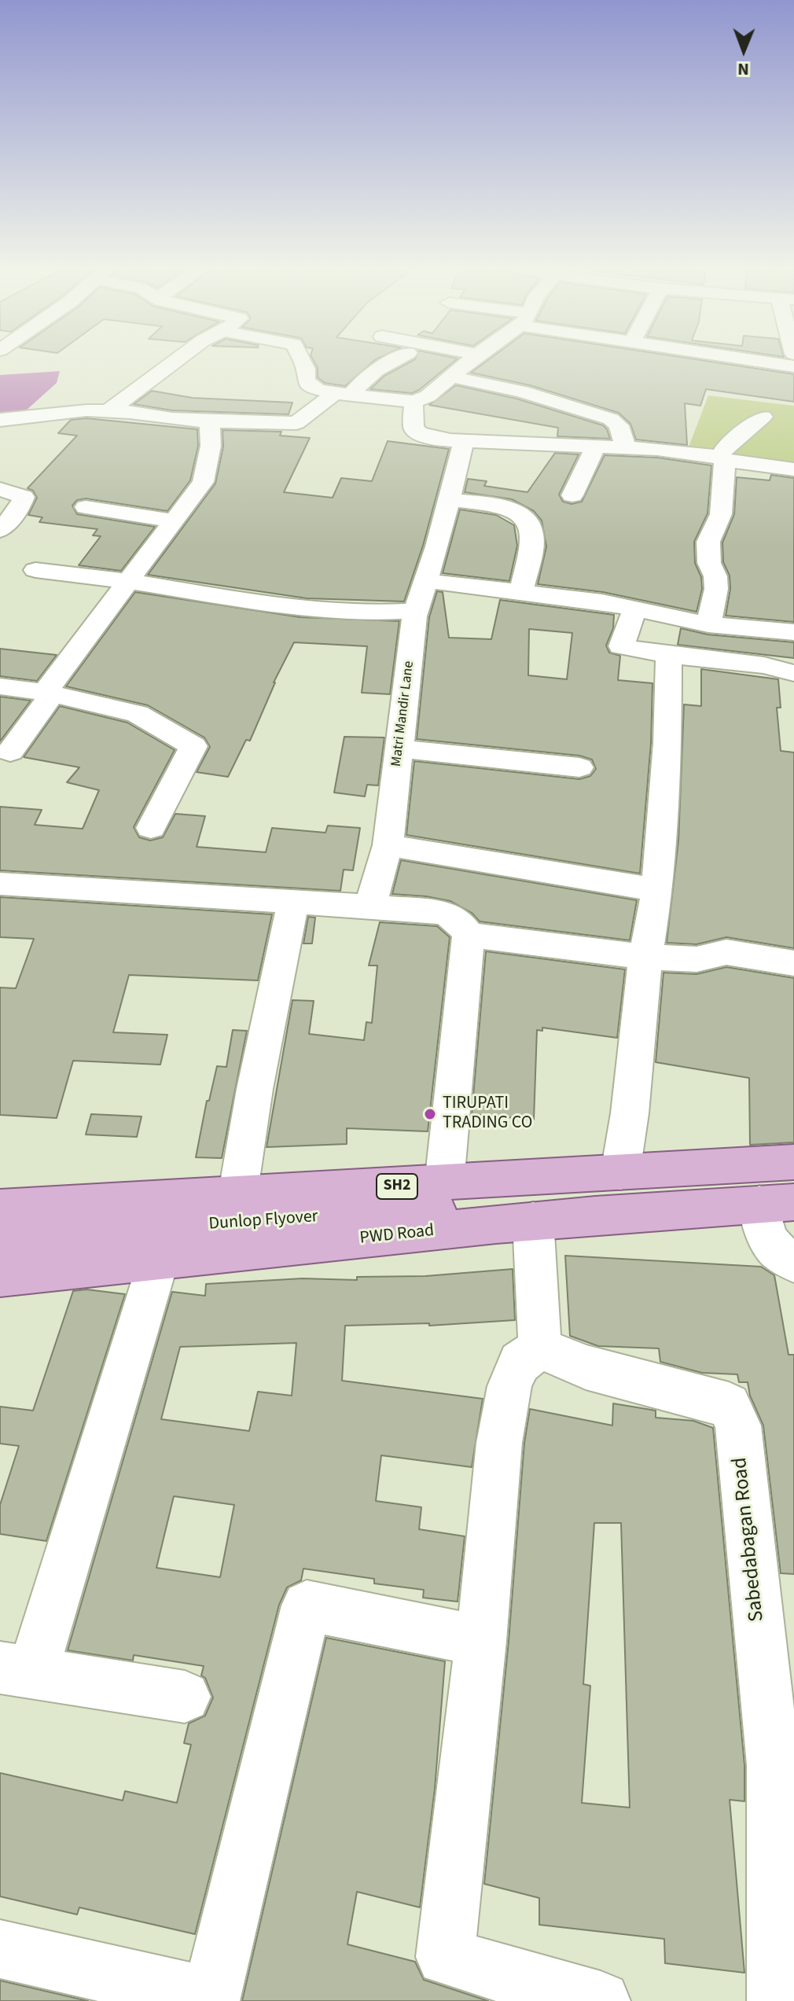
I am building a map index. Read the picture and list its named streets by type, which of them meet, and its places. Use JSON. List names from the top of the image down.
{
  "streets": {
    "main road": ["SH2", "Dunlop Flyover", "PWD Road"],
    "street": ["Matri Mandir Lane", "Sabedabagan Road"]
  },
  "crossings": [
    ["Dunlop Flyover", "PWD Road"]
  ],
  "places": ["TIRUPATI TRADING CO"],
  "north": "bottom"
}
